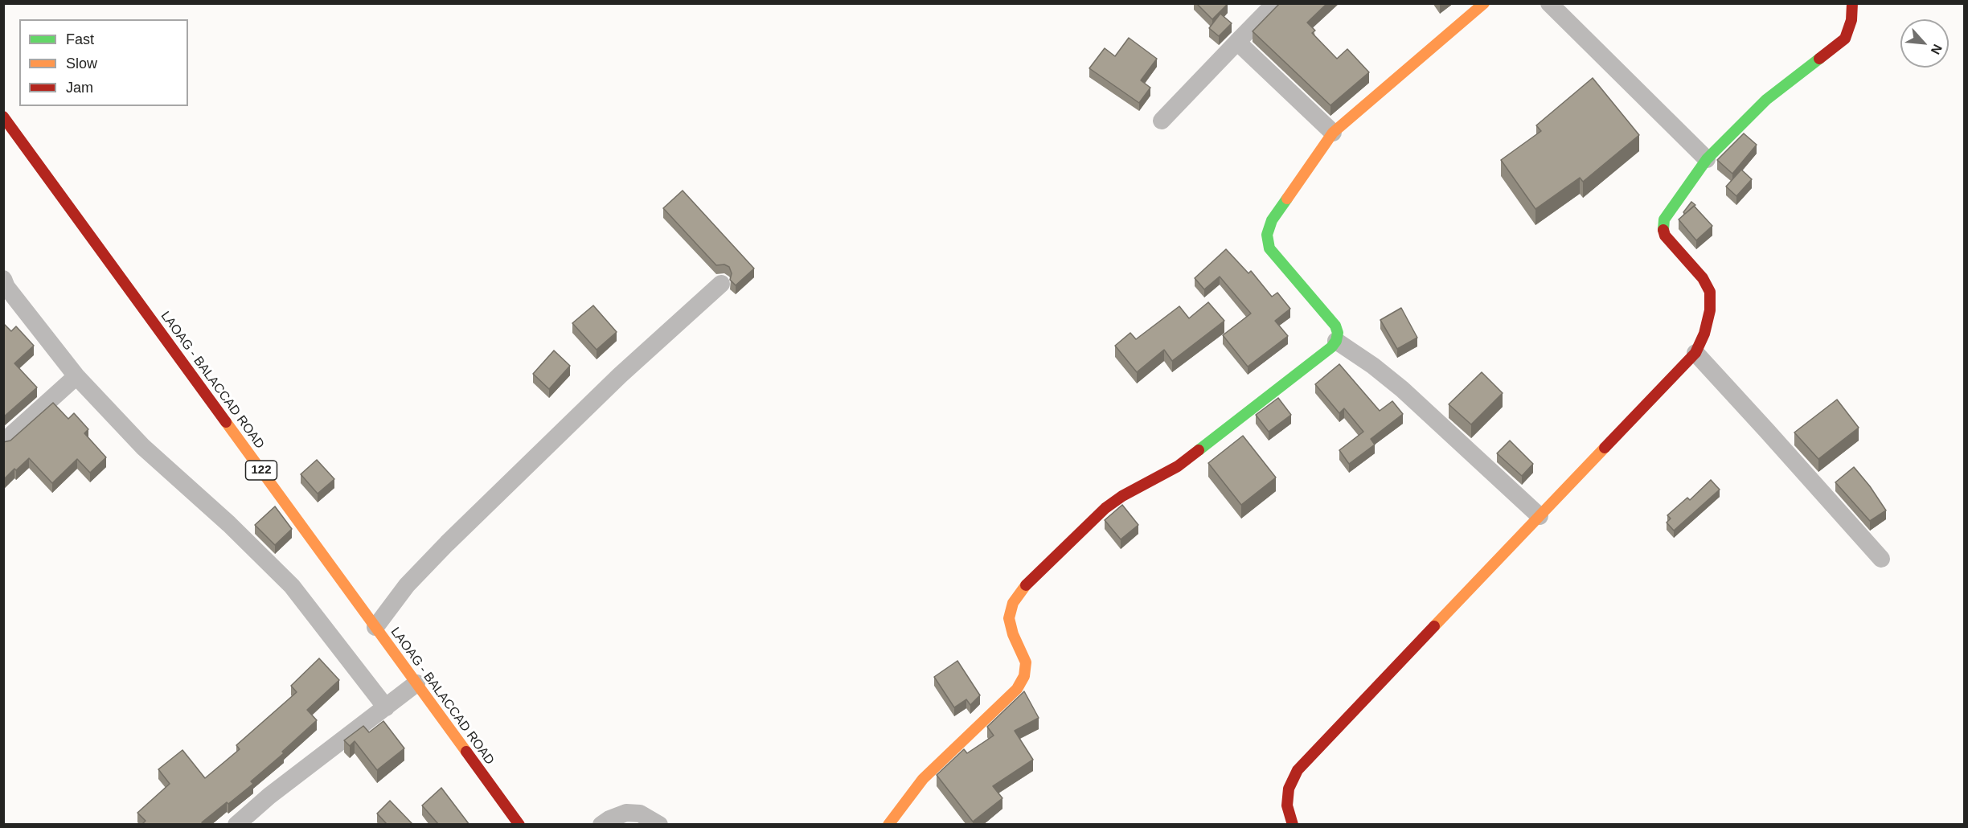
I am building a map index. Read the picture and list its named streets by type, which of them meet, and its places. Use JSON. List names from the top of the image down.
{
  "streets": {
    "street": ["LAOAG - BALACCAD ROAD", "122"]
  },
  "legend": ["Fast", "Slow", "Jam"],
  "north": "bottom right"
}
